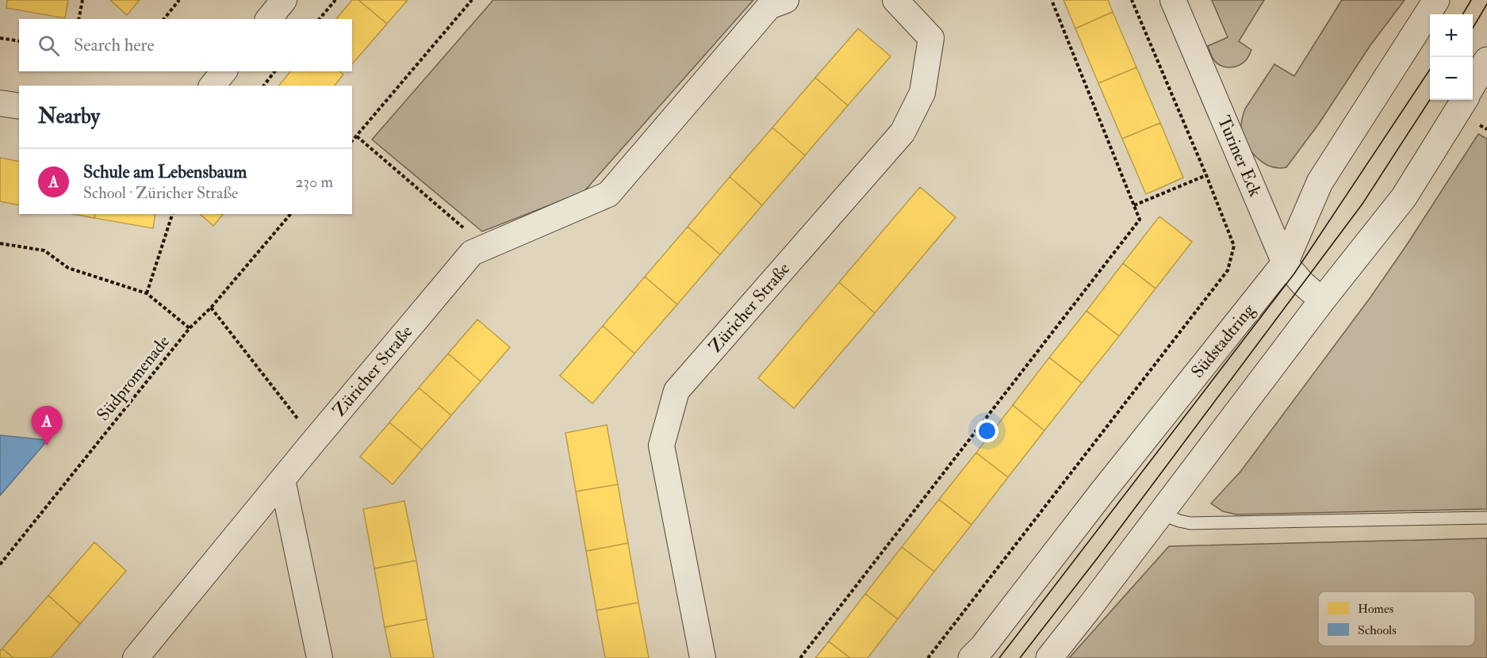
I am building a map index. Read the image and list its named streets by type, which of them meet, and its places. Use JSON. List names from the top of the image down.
{
  "streets": {
    "street": ["Turiner Eck", "Züricher Straße", "Südstadtring"],
    "path": ["Südpromenade"]
  },
  "crossings": [
    ["Turiner Eck", "Südstadtring"]
  ],
  "legend": ["Homes", "Schools"],
  "page": {
    "map_buttons": ["+", "−"],
    "search": "Search here",
    "heading": "Nearby",
    "list": [
      {
        "mark": "A",
        "name": "Schule am Lebensbaum",
        "note": "School · Züricher Straße",
        "value": "230 m"
      }
    ],
    "pins": "A"
  }
}
